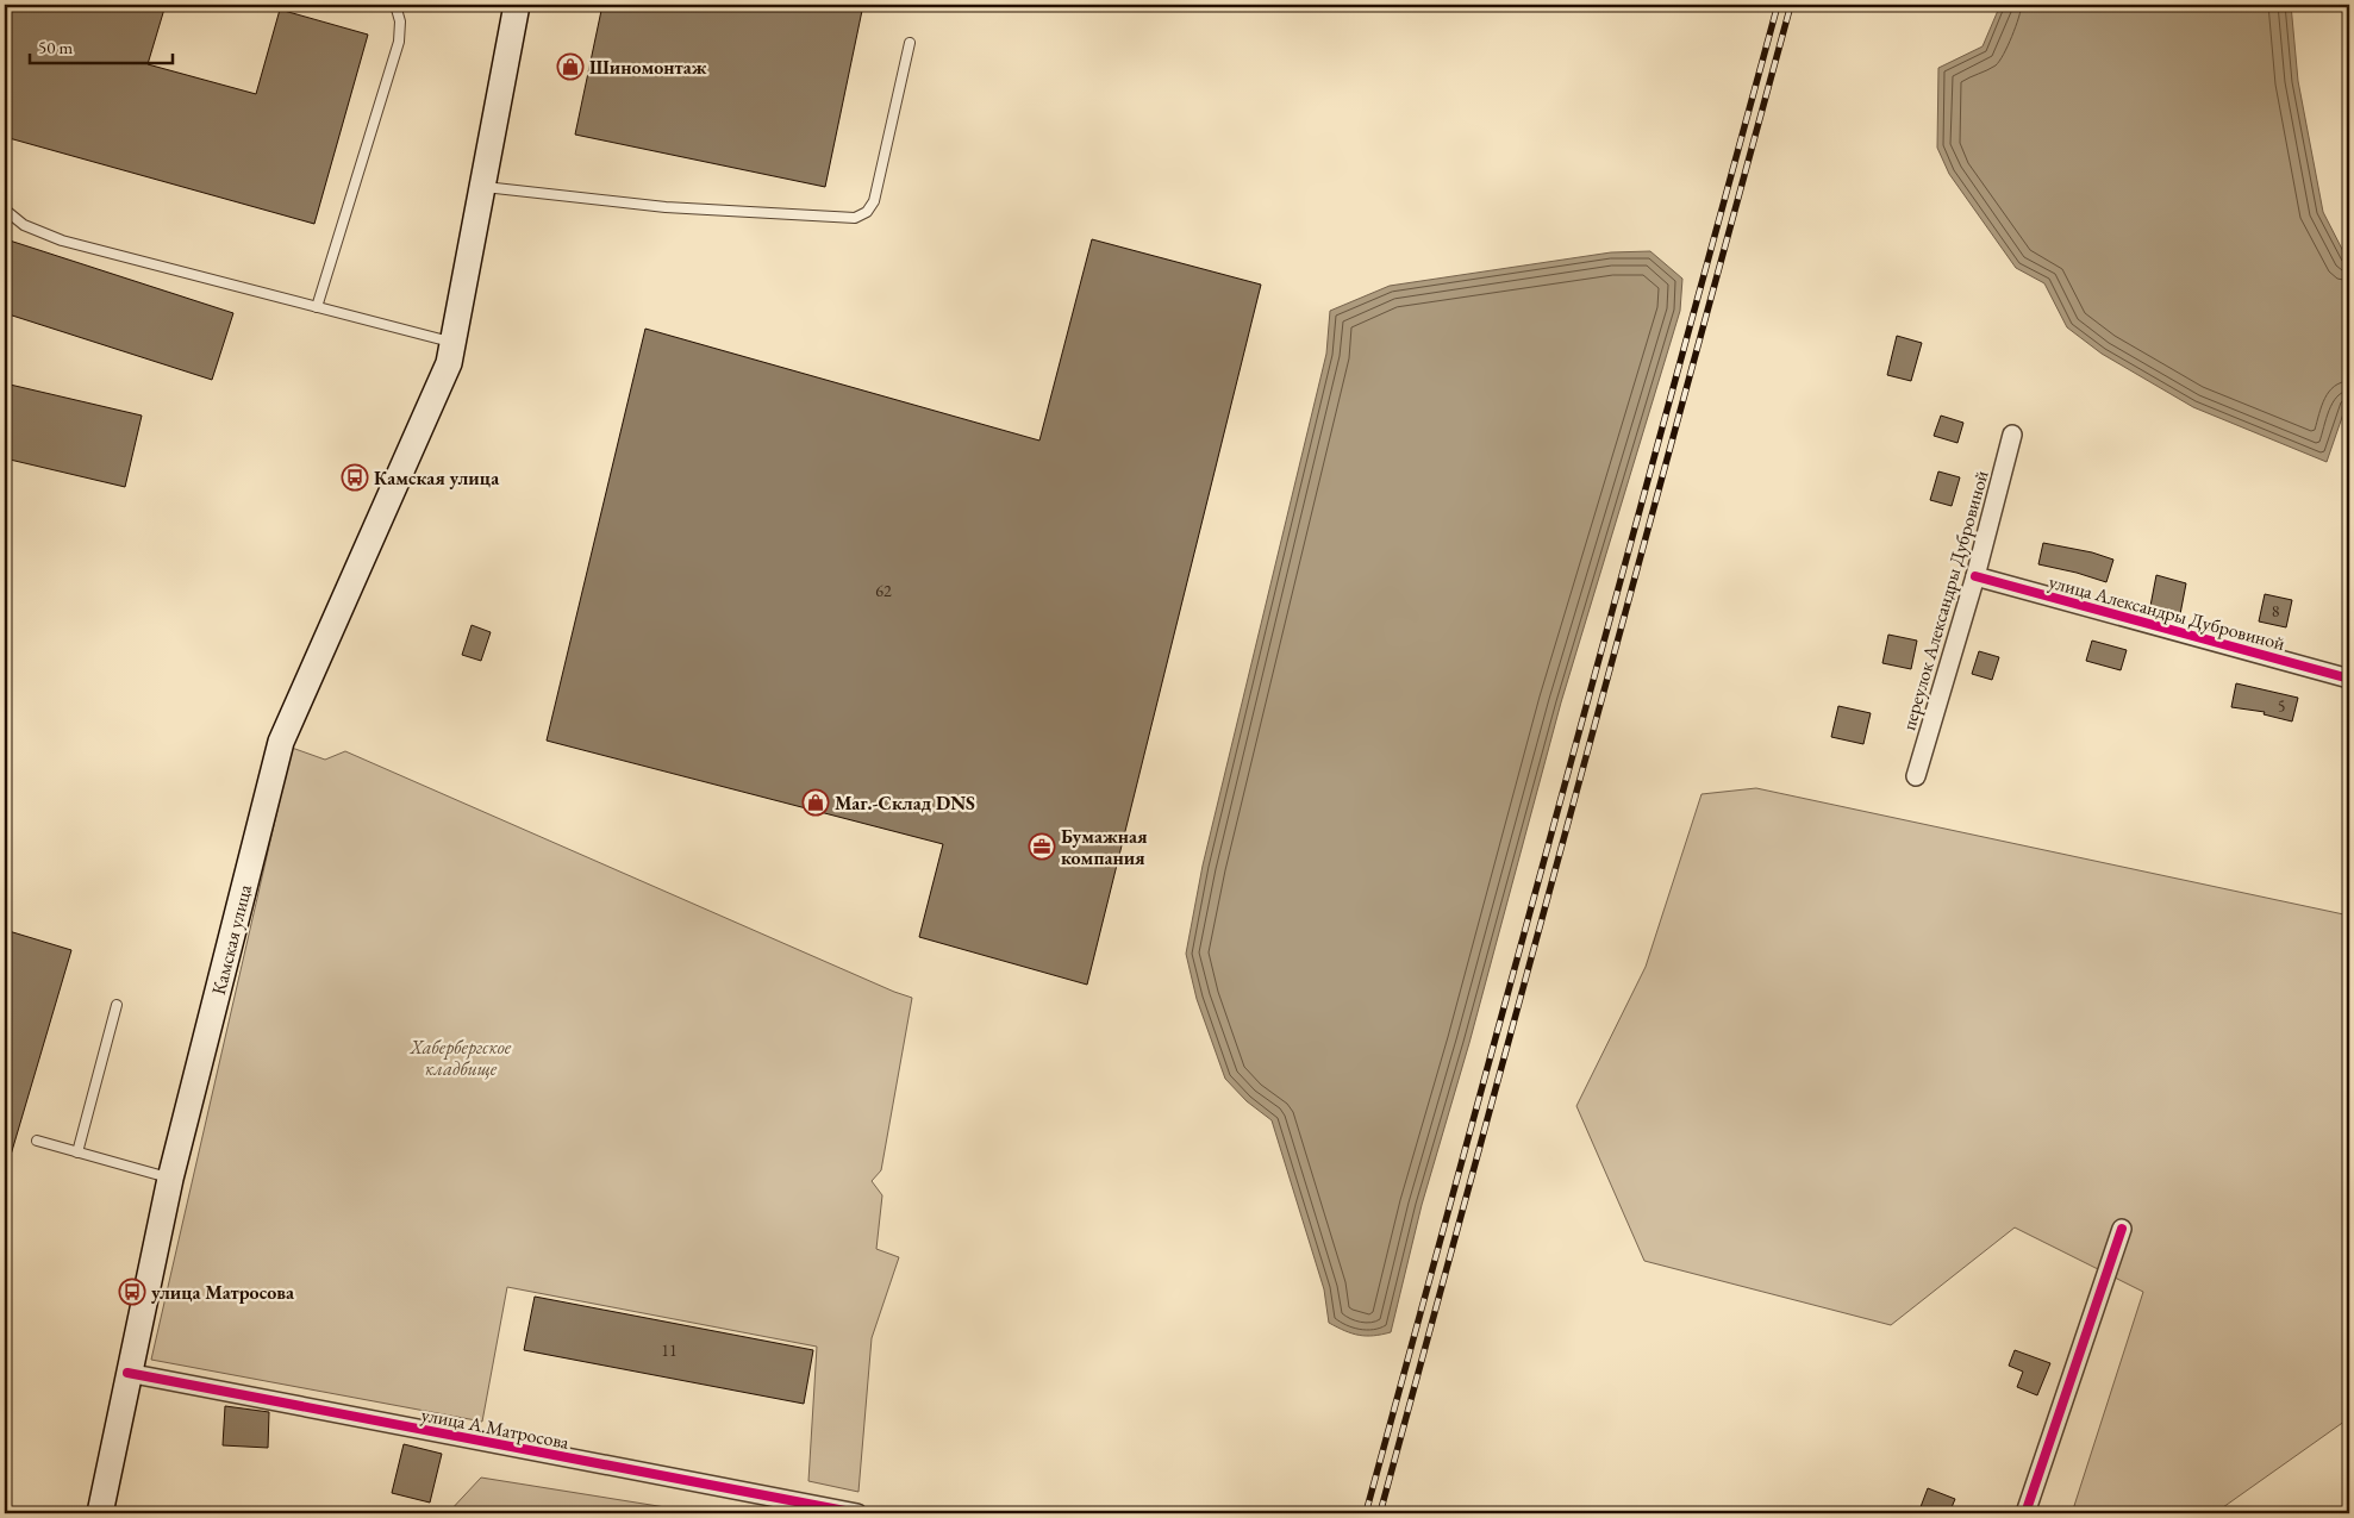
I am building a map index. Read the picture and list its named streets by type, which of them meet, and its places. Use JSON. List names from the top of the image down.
{
  "streets": {
    "main road": ["Камская улица"],
    "street": ["переулок Александры Дубровиной", "улица Александры Дубровиной", "улица А.Матросова"]
  },
  "crossings": [
    ["переулок Александры Дубровиной", "улица Александры Дубровиной"],
    ["Камская улица", "улица А.Матросова"]
  ],
  "parks": ["Хабербергское кладбище"],
  "places": {
    "shop": ["Шиномонтаж", "Маг.-Склад DNS"],
    "bus stop": ["Камская улица", "улица Матросова"],
    "office": ["Бумажная компания"]
  },
  "house_numbers": [
    "62",
    "8",
    "5",
    "11"
  ],
  "scale_bar": "50 m"
}
